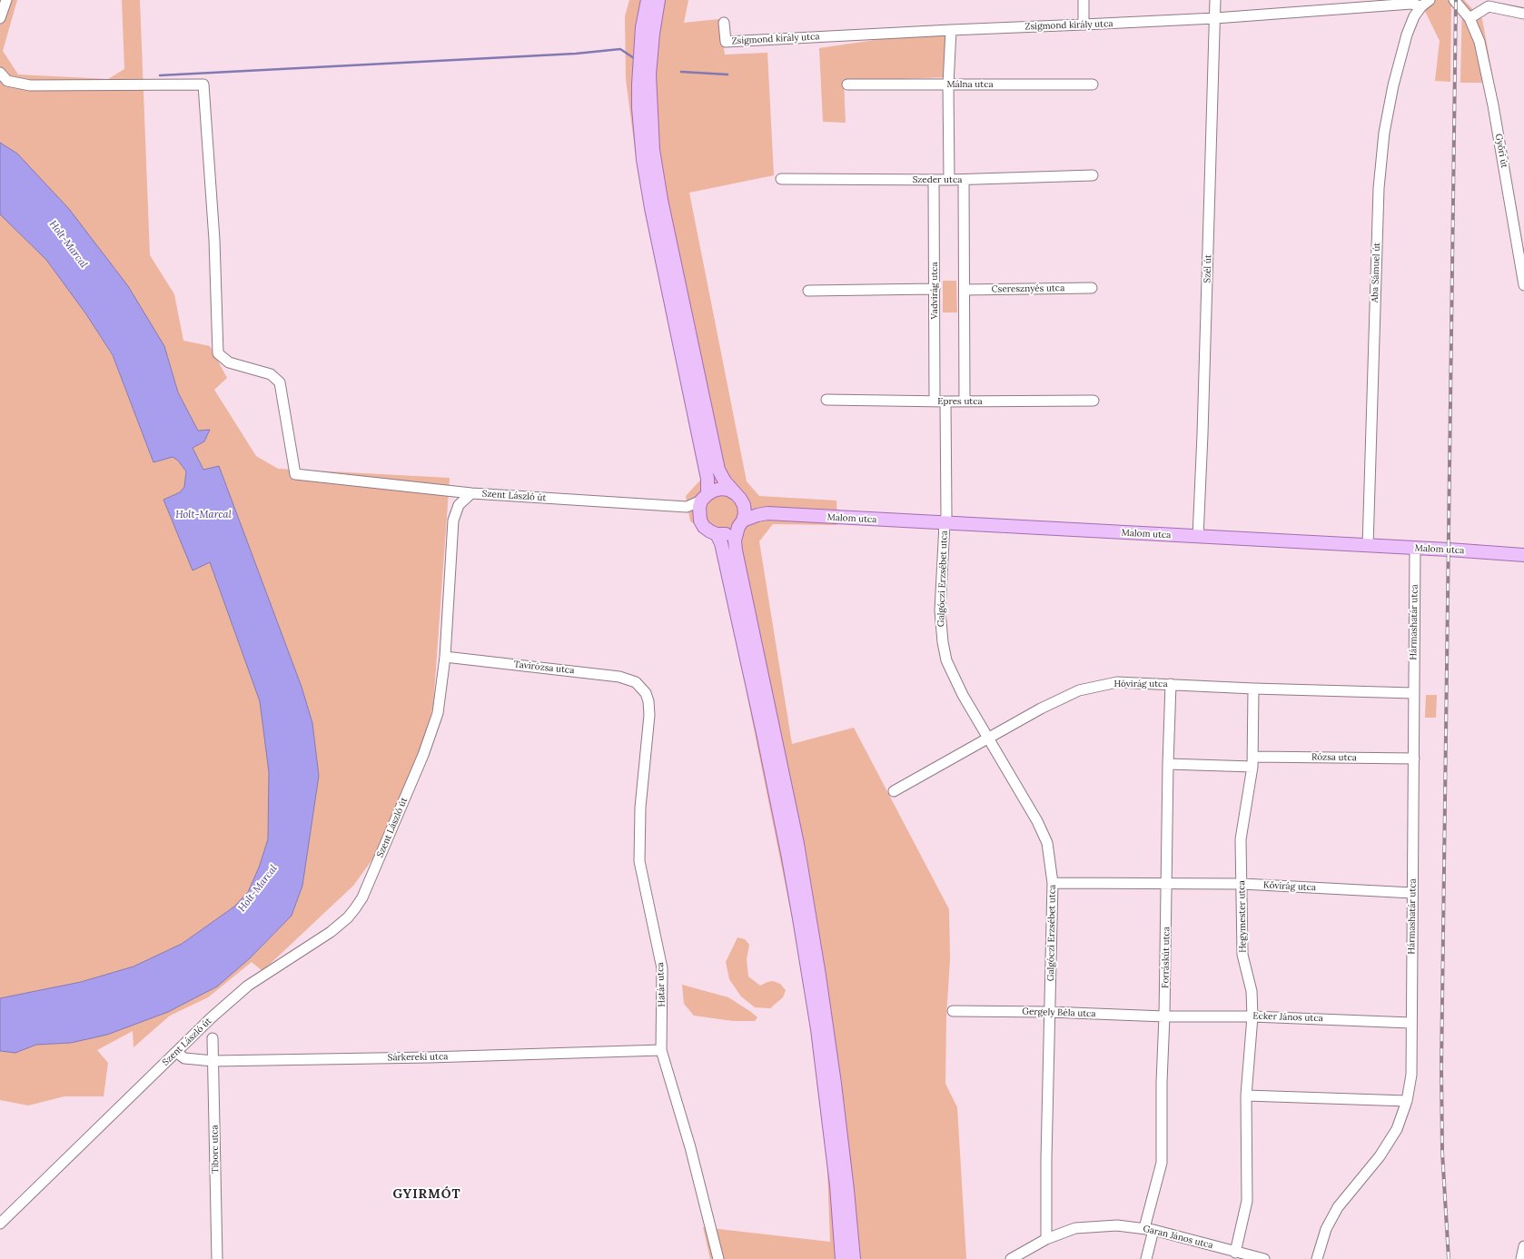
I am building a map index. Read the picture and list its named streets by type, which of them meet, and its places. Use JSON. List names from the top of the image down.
{
  "streets": {
    "main road": ["Malom utca"],
    "street": [
      "Zsigmond király utca",
      "Málna utca",
      "Győri út",
      "Szeder utca",
      "Szél út",
      "Aba Sámuel út",
      "Cseresznyés utca",
      "Vadvirág utca",
      "Epres utca",
      "Szent László út",
      "Galgóczi Erzsébet utca",
      "Hármashatár utca",
      "Tavirózsa utca",
      "Hóvirág utca",
      "Rózsa utca",
      "Kővirág utca",
      "Hegymester utca",
      "Forráskút utca",
      "Határ utca",
      "Gergely Béla utca",
      "Ecker János utca",
      "Sárkereki utca",
      "Tiborc utca",
      "Garan János utca"
    ]
  },
  "crossings": [
    ["Zsigmond király utca", "Szél út"],
    ["Zsigmond király utca", "Aba Sámuel út"],
    ["Szeder utca", "Vadvirág utca"],
    ["Szél út", "Malom utca"],
    ["Aba Sámuel út", "Malom utca"],
    ["Vadvirág utca", "Epres utca"],
    ["Szent László út", "Tavirózsa utca"],
    ["Szent László út", "Sárkereki utca"],
    ["Malom utca", "Galgóczi Erzsébet utca"],
    ["Malom utca", "Hármashatár utca"],
    ["Galgóczi Erzsébet utca", "Hóvirág utca"],
    ["Galgóczi Erzsébet utca", "Kővirág utca"],
    ["Galgóczi Erzsébet utca", "Gergely Béla utca"],
    ["Galgóczi Erzsébet utca", "Garan János utca"],
    ["Hármashatár utca", "Hóvirág utca"],
    ["Hármashatár utca", "Rózsa utca"],
    ["Hármashatár utca", "Kővirág utca"],
    ["Hármashatár utca", "Ecker János utca"],
    ["Tavirózsa utca", "Határ utca"],
    ["Hóvirág utca", "Hegymester utca"],
    ["Hóvirág utca", "Forráskút utca"],
    ["Rózsa utca", "Hegymester utca"],
    ["Kővirág utca", "Hegymester utca"],
    ["Kővirág utca", "Forráskút utca"],
    ["Hegymester utca", "Ecker János utca"],
    ["Hegymester utca", "Garan János utca"],
    ["Forráskút utca", "Gergely Béla utca"],
    ["Forráskút utca", "Ecker János utca"],
    ["Forráskút utca", "Garan János utca"],
    ["Határ utca", "Sárkereki utca"],
    ["Gergely Béla utca", "Ecker János utca"],
    ["Sárkereki utca", "Tiborc utca"]
  ],
  "districts": ["GYIRMÓT"],
  "water": ["Holt-Marcal"]
}
